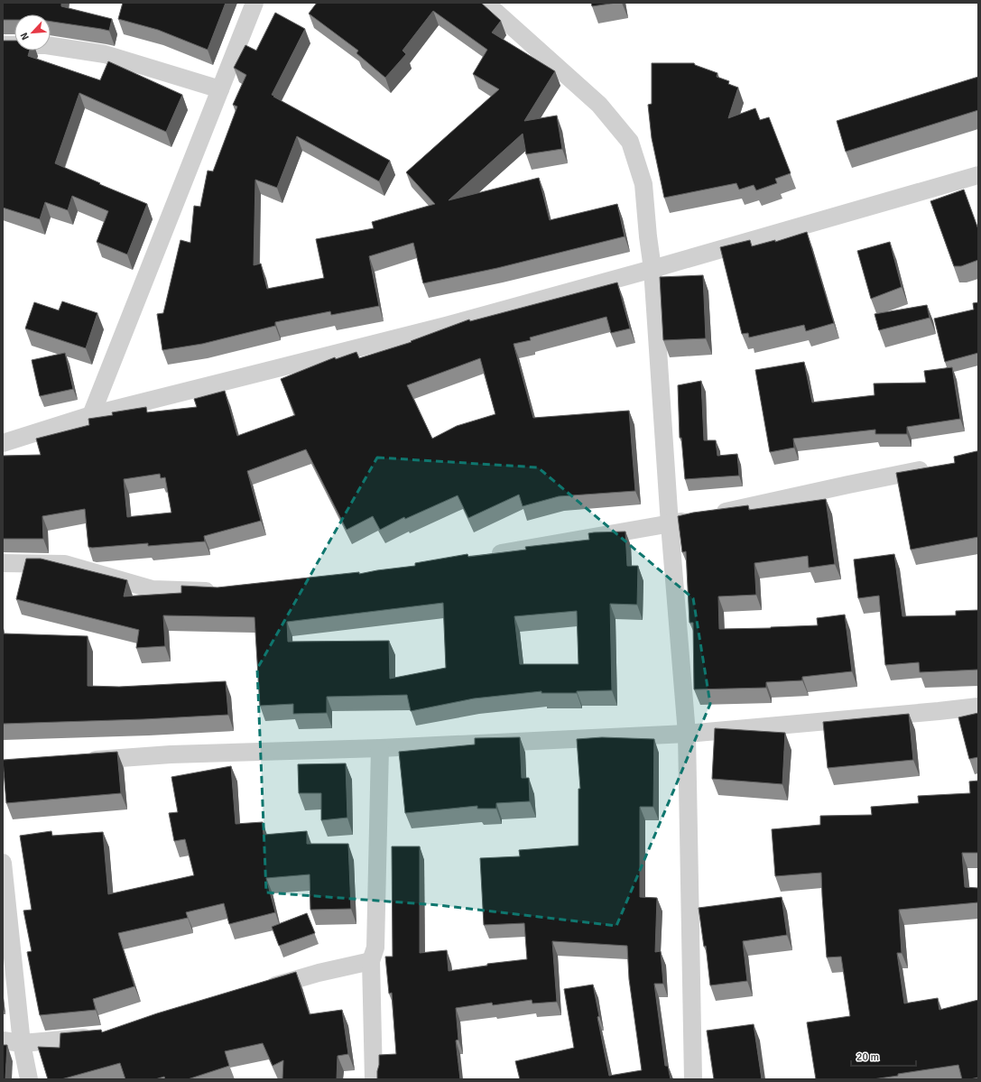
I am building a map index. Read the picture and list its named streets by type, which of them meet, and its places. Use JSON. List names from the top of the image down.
{
  "scale_bar": "20 m",
  "north": "bottom left"
}
